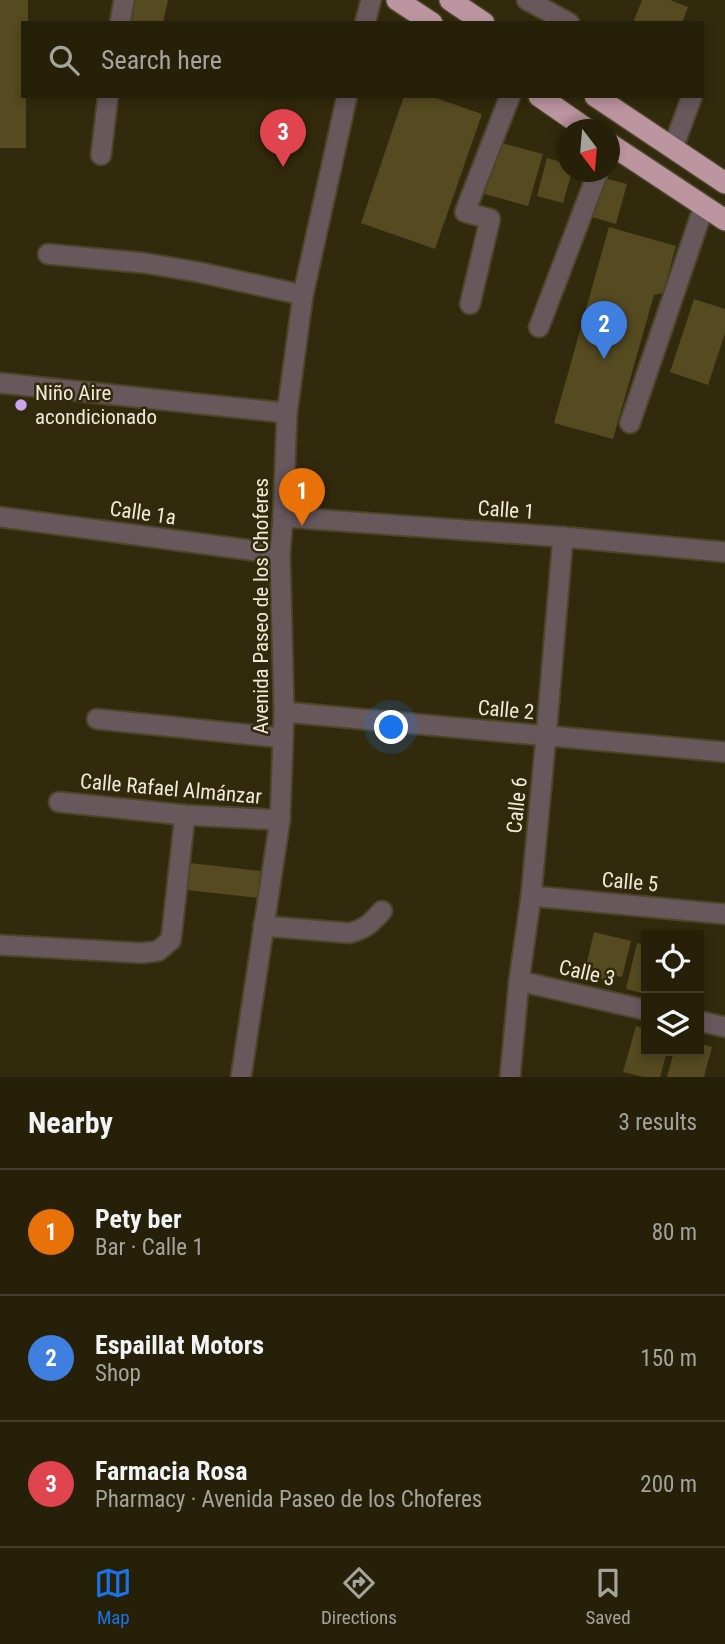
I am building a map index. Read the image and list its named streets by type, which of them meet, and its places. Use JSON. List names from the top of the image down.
{
  "streets": {
    "street": [
      "Calle 1",
      "Calle 1a",
      "Avenida Paseo de los Choferes",
      "Calle 2",
      "Calle Rafael Almánzar",
      "Calle 6",
      "Calle 5",
      "Calle 3"
    ]
  },
  "crossings": [
    ["Calle 1", "Avenida Paseo de los Choferes"],
    ["Calle 1", "Calle 6"],
    ["Calle 1a", "Avenida Paseo de los Choferes"],
    ["Avenida Paseo de los Choferes", "Calle 2"],
    ["Avenida Paseo de los Choferes", "Calle Rafael Almánzar"],
    ["Calle 2", "Calle 6"],
    ["Calle 6", "Calle 5"],
    ["Calle 6", "Calle 3"]
  ],
  "places": ["Niño Aire acondicionado"],
  "north": "bottom",
  "page": {
    "search": "Search here",
    "pins": ["3", "2", "1"],
    "heading": ["Nearby", "3 results"],
    "list": [
      {
        "mark": "1",
        "name": "Pety ber",
        "note": "Bar · Calle 1",
        "value": "80 m"
      },
      {
        "mark": "2",
        "name": "Espaillat Motors",
        "note": "Shop",
        "value": "150 m"
      },
      {
        "mark": "3",
        "name": "Farmacia Rosa",
        "note": "Pharmacy · Avenida Paseo de los Choferes",
        "value": "200 m"
      }
    ],
    "nav": ["Map", "Directions", "Saved"]
  }
}
